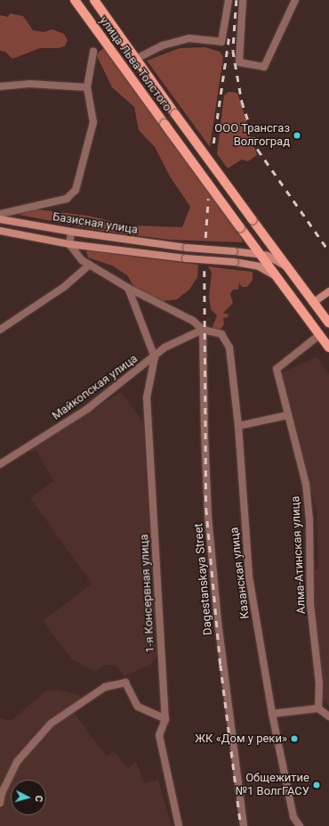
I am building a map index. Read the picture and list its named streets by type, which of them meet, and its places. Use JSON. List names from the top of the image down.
{
  "streets": {
    "main road": ["улица Льва Толстого"],
    "street": [
      "Базисная улица",
      "Майкопская улица",
      "Алма-Атинская улица",
      "Казанская улица",
      "Dagestanskaya Street",
      "1-я Консервная улица"
    ]
  },
  "crossings": [
    ["улица Льва Толстого", "Базисная улица"],
    ["улица Льва Толстого", "Алма-Атинская улица"],
    ["Майкопская улица", "Казанская улица"],
    ["Майкопская улица", "Dagestanskaya Street"],
    ["Майкопская улица", "1-я Консервная улица"],
    ["Казанская улица", "Dagestanskaya Street"]
  ],
  "places": ["ООО Трансгаз Волгоград", "ЖК «Дом у реки»", "Общежитие №1 ВолгГАСУ"],
  "north": "right"
}
